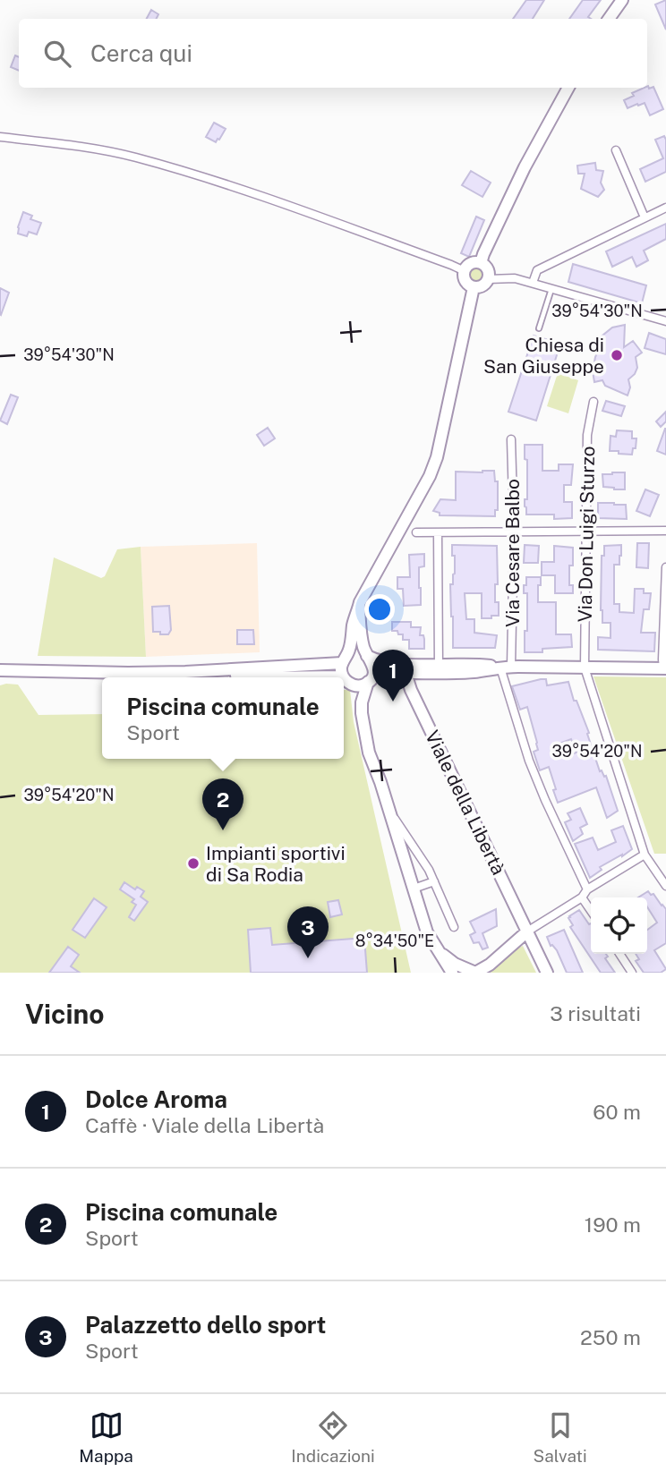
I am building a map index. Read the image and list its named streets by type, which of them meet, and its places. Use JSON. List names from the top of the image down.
{
  "streets": {
    "street": ["Via Don Luigi Sturzo", "Via Cesare Balbo", "Viale della Libertà"]
  },
  "places": ["Chiesa di San Giuseppe", "Impianti sportivi di Sa Rodia"],
  "page": {
    "search": "Cerca qui",
    "pins": ["1", "2", "3"],
    "popup": ["Piscina comunale", "Sport"],
    "heading": ["Vicino", "3 risultati"],
    "list": [
      {
        "mark": "1",
        "name": "Dolce Aroma",
        "note": "Caffè · Viale della Libertà",
        "value": "60 m"
      },
      {
        "mark": "2",
        "name": "Piscina comunale",
        "note": "Sport",
        "value": "190 m"
      },
      {
        "mark": "3",
        "name": "Palazzetto dello sport",
        "note": "Sport",
        "value": "250 m"
      }
    ],
    "nav": ["Mappa", "Indicazioni", "Salvati"]
  },
  "coordinates": ["39°54'30\"N", "39°54'20\"N", "8°34'50\"E"]
}
